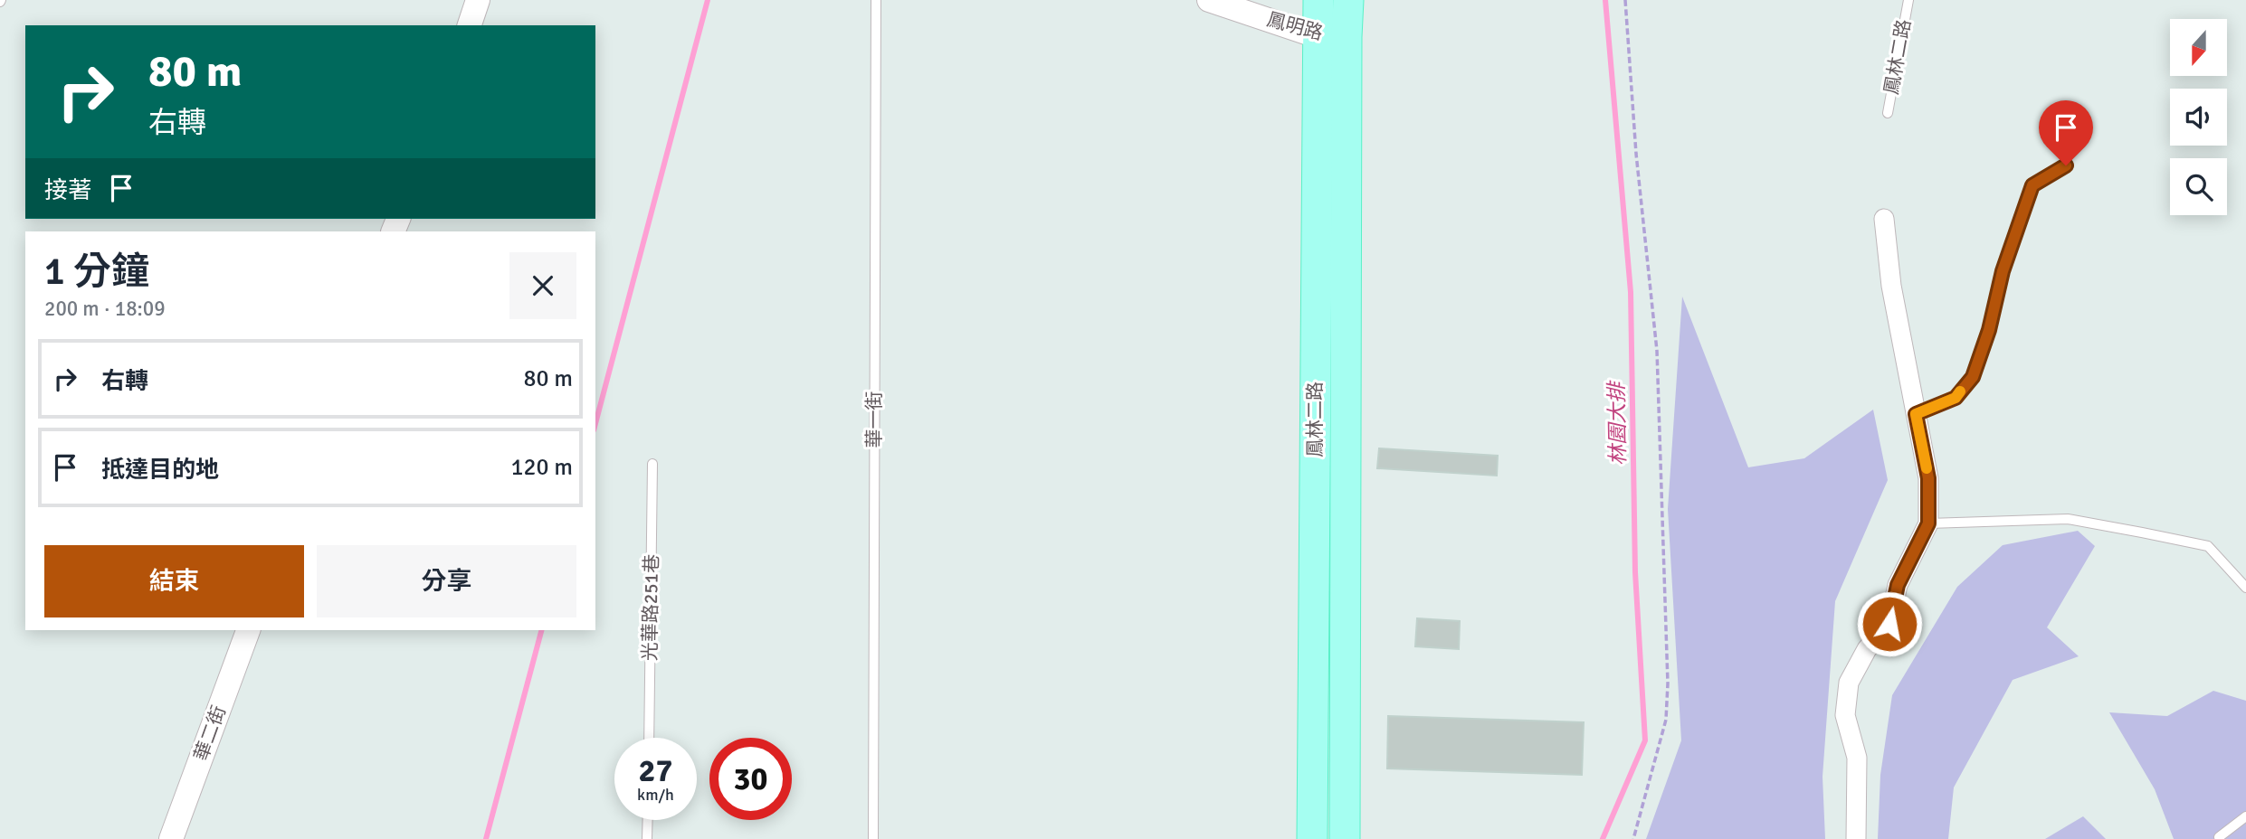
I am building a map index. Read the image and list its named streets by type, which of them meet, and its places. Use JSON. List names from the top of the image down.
{
  "streets": {
    "main road": ["鳳林二路"],
    "street": ["鳳明路", "華二街"],
    "lane": ["華一街", "光華路251巷"]
  },
  "crossings": [
    ["鳳明路", "鳳林二路"]
  ],
  "water": ["林園大排"],
  "north": "bottom",
  "page": {
    "turn": ["80 m", "右轉"],
    "then": "接著",
    "heading": ["1 分鐘", "200 m · 18:09"],
    "list": [
      {
        "name": "右轉",
        "value": "80 m"
      },
      {
        "name": "抵達目的地",
        "value": "120 m"
      }
    ],
    "buttons": ["結束", "分享"],
    "speed": "27 km/h",
    "limit": "30"
  }
}
